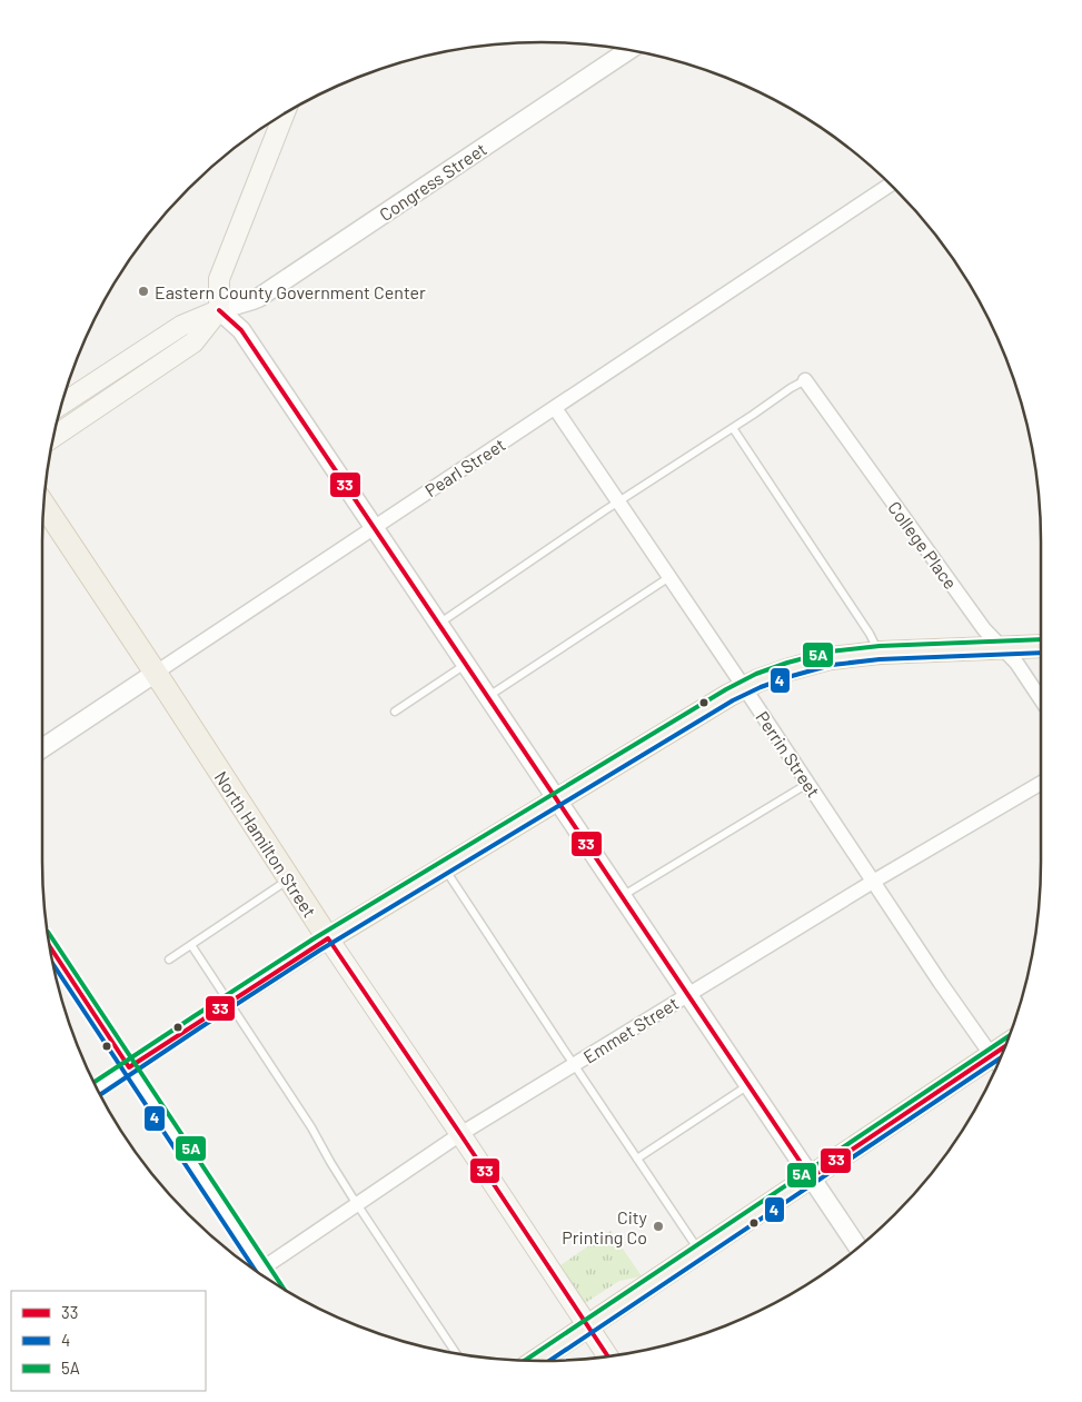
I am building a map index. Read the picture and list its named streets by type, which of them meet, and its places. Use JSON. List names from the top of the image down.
{
  "streets": {
    "main road": ["North Hamilton Street"],
    "street": [
      "Congress Street",
      "Pearl Street",
      "College Place",
      "Perrin Street",
      "Emmet Street"
    ]
  },
  "crossings": [
    ["Pearl Street", "Perrin Street"],
    ["Pearl Street", "North Hamilton Street"],
    ["Perrin Street", "Emmet Street"],
    ["North Hamilton Street", "Emmet Street"]
  ],
  "places": ["Eastern County Government Center", "City Printing Co"],
  "lines": ["transit line 33", "transit line 5A", "transit line 4"],
  "legend": ["33", "4", "5A"]
}
